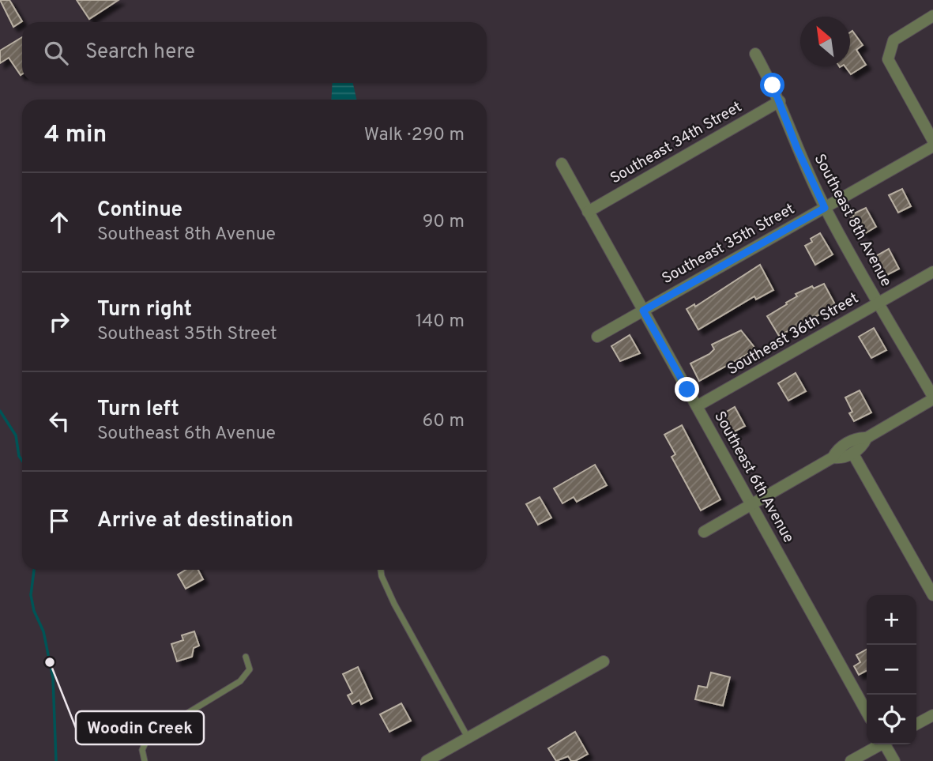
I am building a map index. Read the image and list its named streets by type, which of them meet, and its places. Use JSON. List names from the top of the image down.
{
  "streets": {
    "street": [
      "Southeast 34th Street",
      "Southeast 8th Avenue",
      "Southeast 35th Street",
      "Southeast 36th Street",
      "Southeast 6th Avenue"
    ]
  },
  "crossings": [
    ["Southeast 34th Street", "Southeast 8th Avenue"],
    ["Southeast 34th Street", "Southeast 6th Avenue"],
    ["Southeast 8th Avenue", "Southeast 35th Street"],
    ["Southeast 8th Avenue", "Southeast 36th Street"],
    ["Southeast 35th Street", "Southeast 6th Avenue"],
    ["Southeast 36th Street", "Southeast 6th Avenue"]
  ],
  "places": ["Woodin Creek"],
  "north": "top left",
  "page": {
    "search": "Search here",
    "heading": ["4 min", "Walk · 290 m"],
    "list": [
      ["Continue", "Southeast 8th Avenue", "90 m"],
      ["Turn right", "Southeast 35th Street", "140 m"],
      ["Turn left", "Southeast 6th Avenue", "60 m"],
      "Arrive at destination"
    ],
    "map_buttons": ["+", "−"]
  }
}
